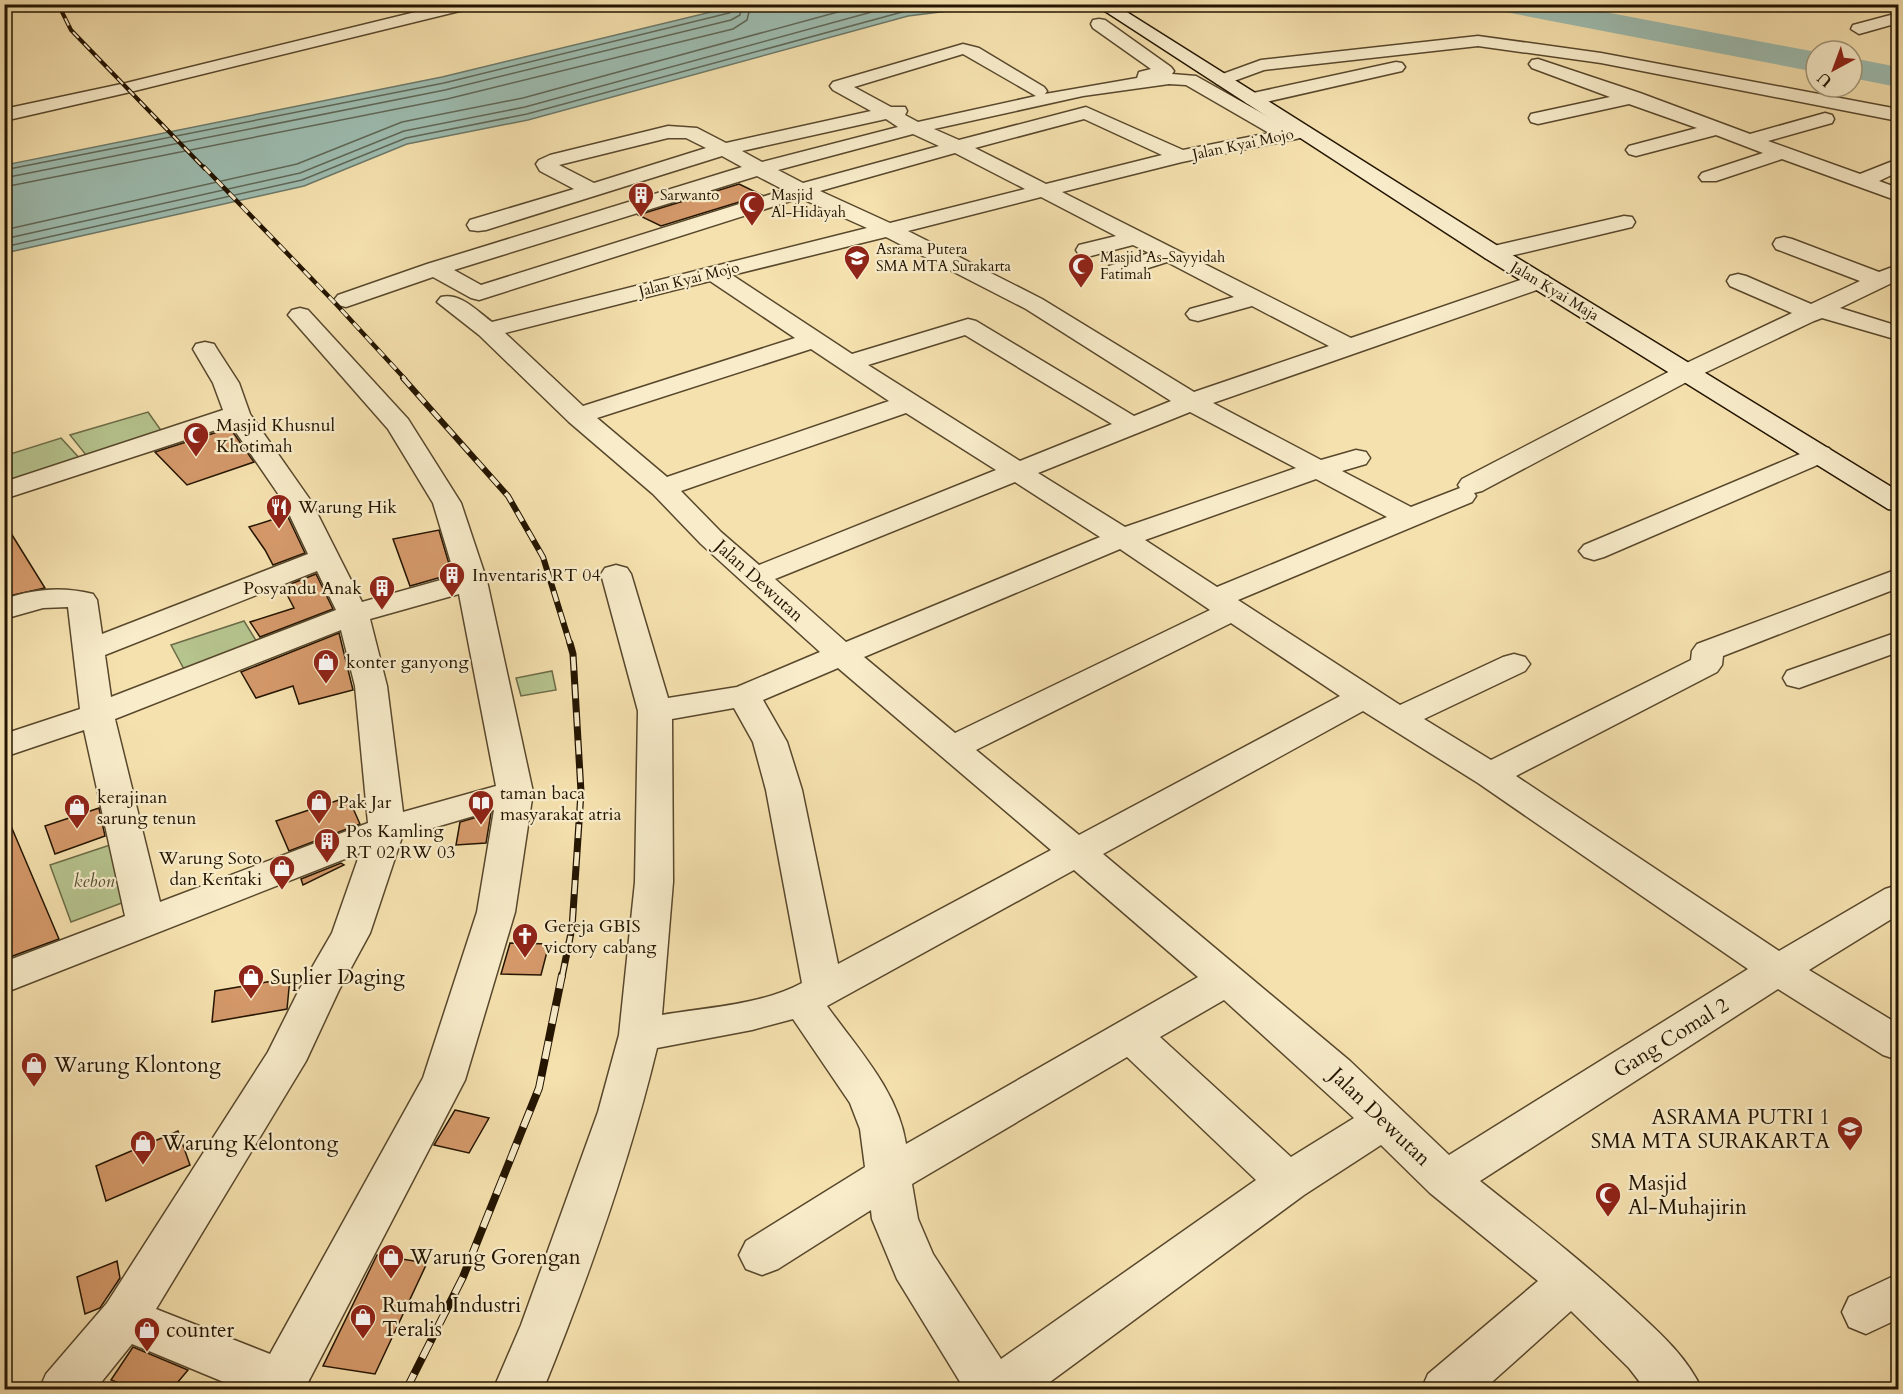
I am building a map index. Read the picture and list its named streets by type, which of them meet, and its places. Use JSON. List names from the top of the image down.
{
  "streets": {
    "street": [
      "Jalan Kyai Mojo",
      "Jalan Kyai Maja",
      "Jalan Dewutan",
      "Gang Comal 2"
    ]
  },
  "crossings": [
    ["Jalan Kyai Mojo", "Jalan Kyai Maja"],
    ["Jalan Kyai Mojo", "Jalan Dewutan"],
    ["Jalan Dewutan", "Gang Comal 2"]
  ],
  "parks": ["kebon"],
  "places": {
    "building": [
      "Sarwanto",
      "Inventaris RT 04",
      "Posyandu Anak",
      "Pos Kamling RT 02 RW 03"
    ],
    "mosque": [
      "Masjid Al-Hidayah",
      "Masjid As-Sayyidah Fatimah",
      "Masjid Khusnul Khotimah",
      "Masjid Al-Muhajirin"
    ],
    "school or university": ["Asrama Putera SMA MTA Surakarta", "ASRAMA PUTRI 1 SMA MTA SURAKARTA"],
    "restaurant": ["Warung Hik"],
    "shop": [
      "konter ganyong",
      "Pak Jar",
      "kerajinan sarung tenun",
      "Warung Soto dan Kentaki",
      "Suplier Daging",
      "Warung Klontong",
      "Warung Kelontong",
      "Warung Gorengan",
      "Rumah Industri Teralis",
      "counter"
    ],
    "library": ["taman baca masyarakat atria"],
    "church": ["Gereja GBIS victory cabang"]
  },
  "north": "bottom left"
}
